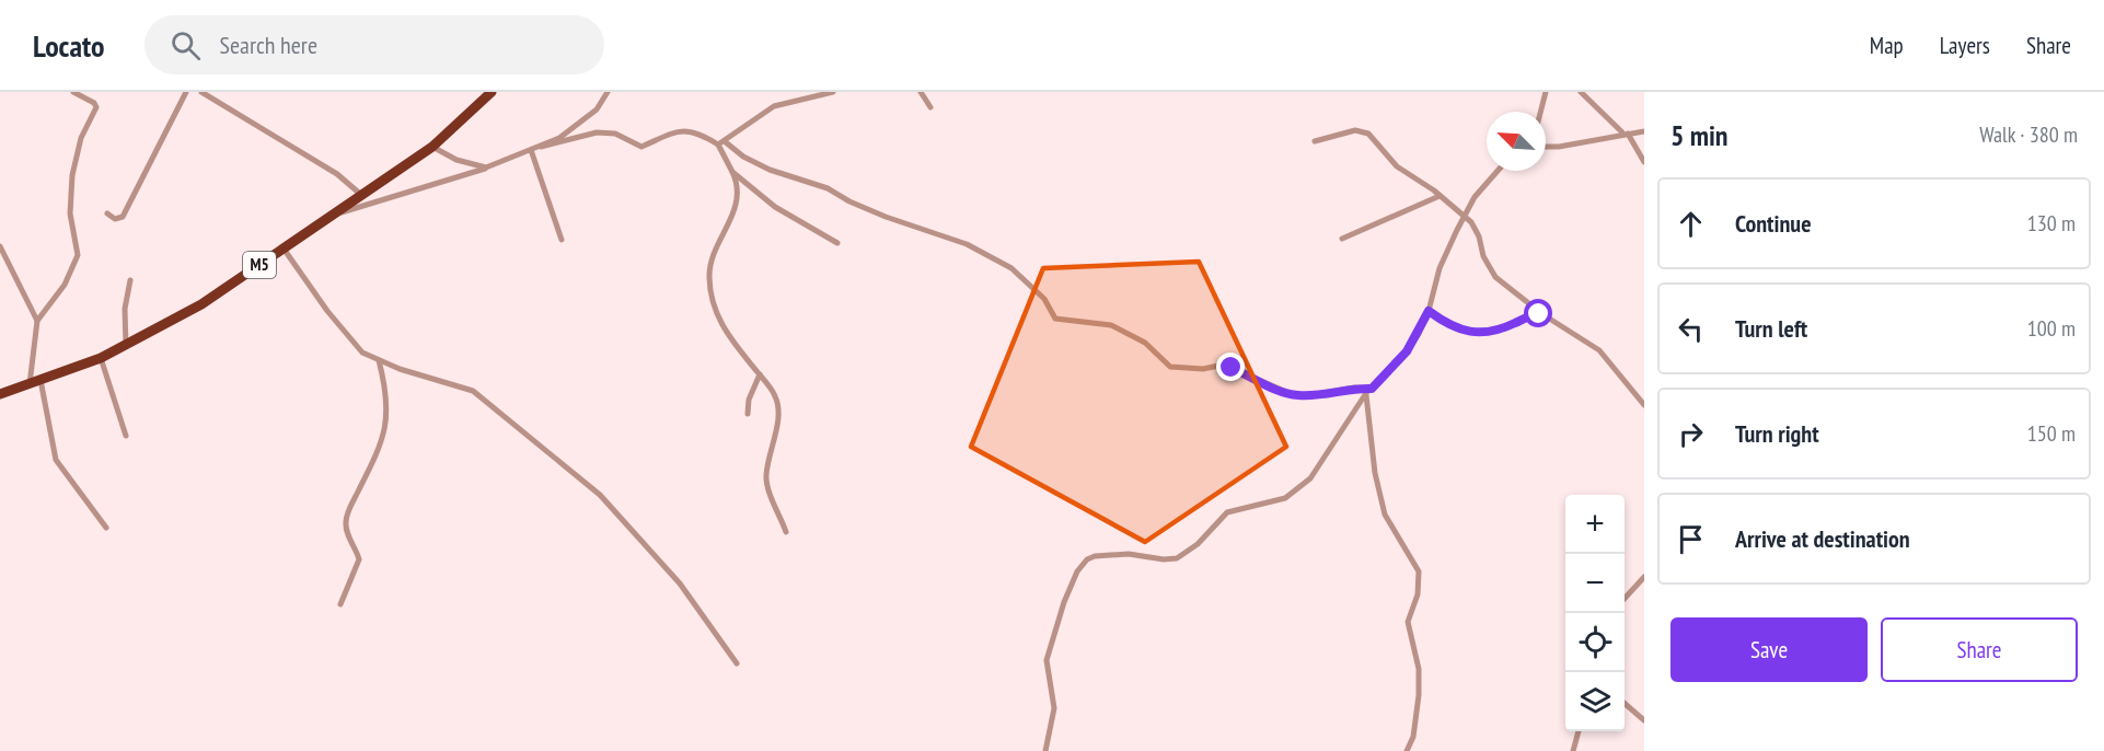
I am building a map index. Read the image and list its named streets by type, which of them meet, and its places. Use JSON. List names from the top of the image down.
{
  "streets": {
    "highway": ["M5"]
  },
  "north": "top left",
  "page": {
    "header": "Locato",
    "search": "Search here",
    "nav": ["Map", "Layers", "Share"],
    "heading": ["5 min", "Walk · 380 m"],
    "list": [
      ["Continue", "130 m"],
      ["Turn left", "100 m"],
      ["Turn right", "150 m"],
      "Arrive at destination"
    ],
    "map_buttons": ["+", "−"],
    "buttons": ["Save", "Share"]
  }
}
